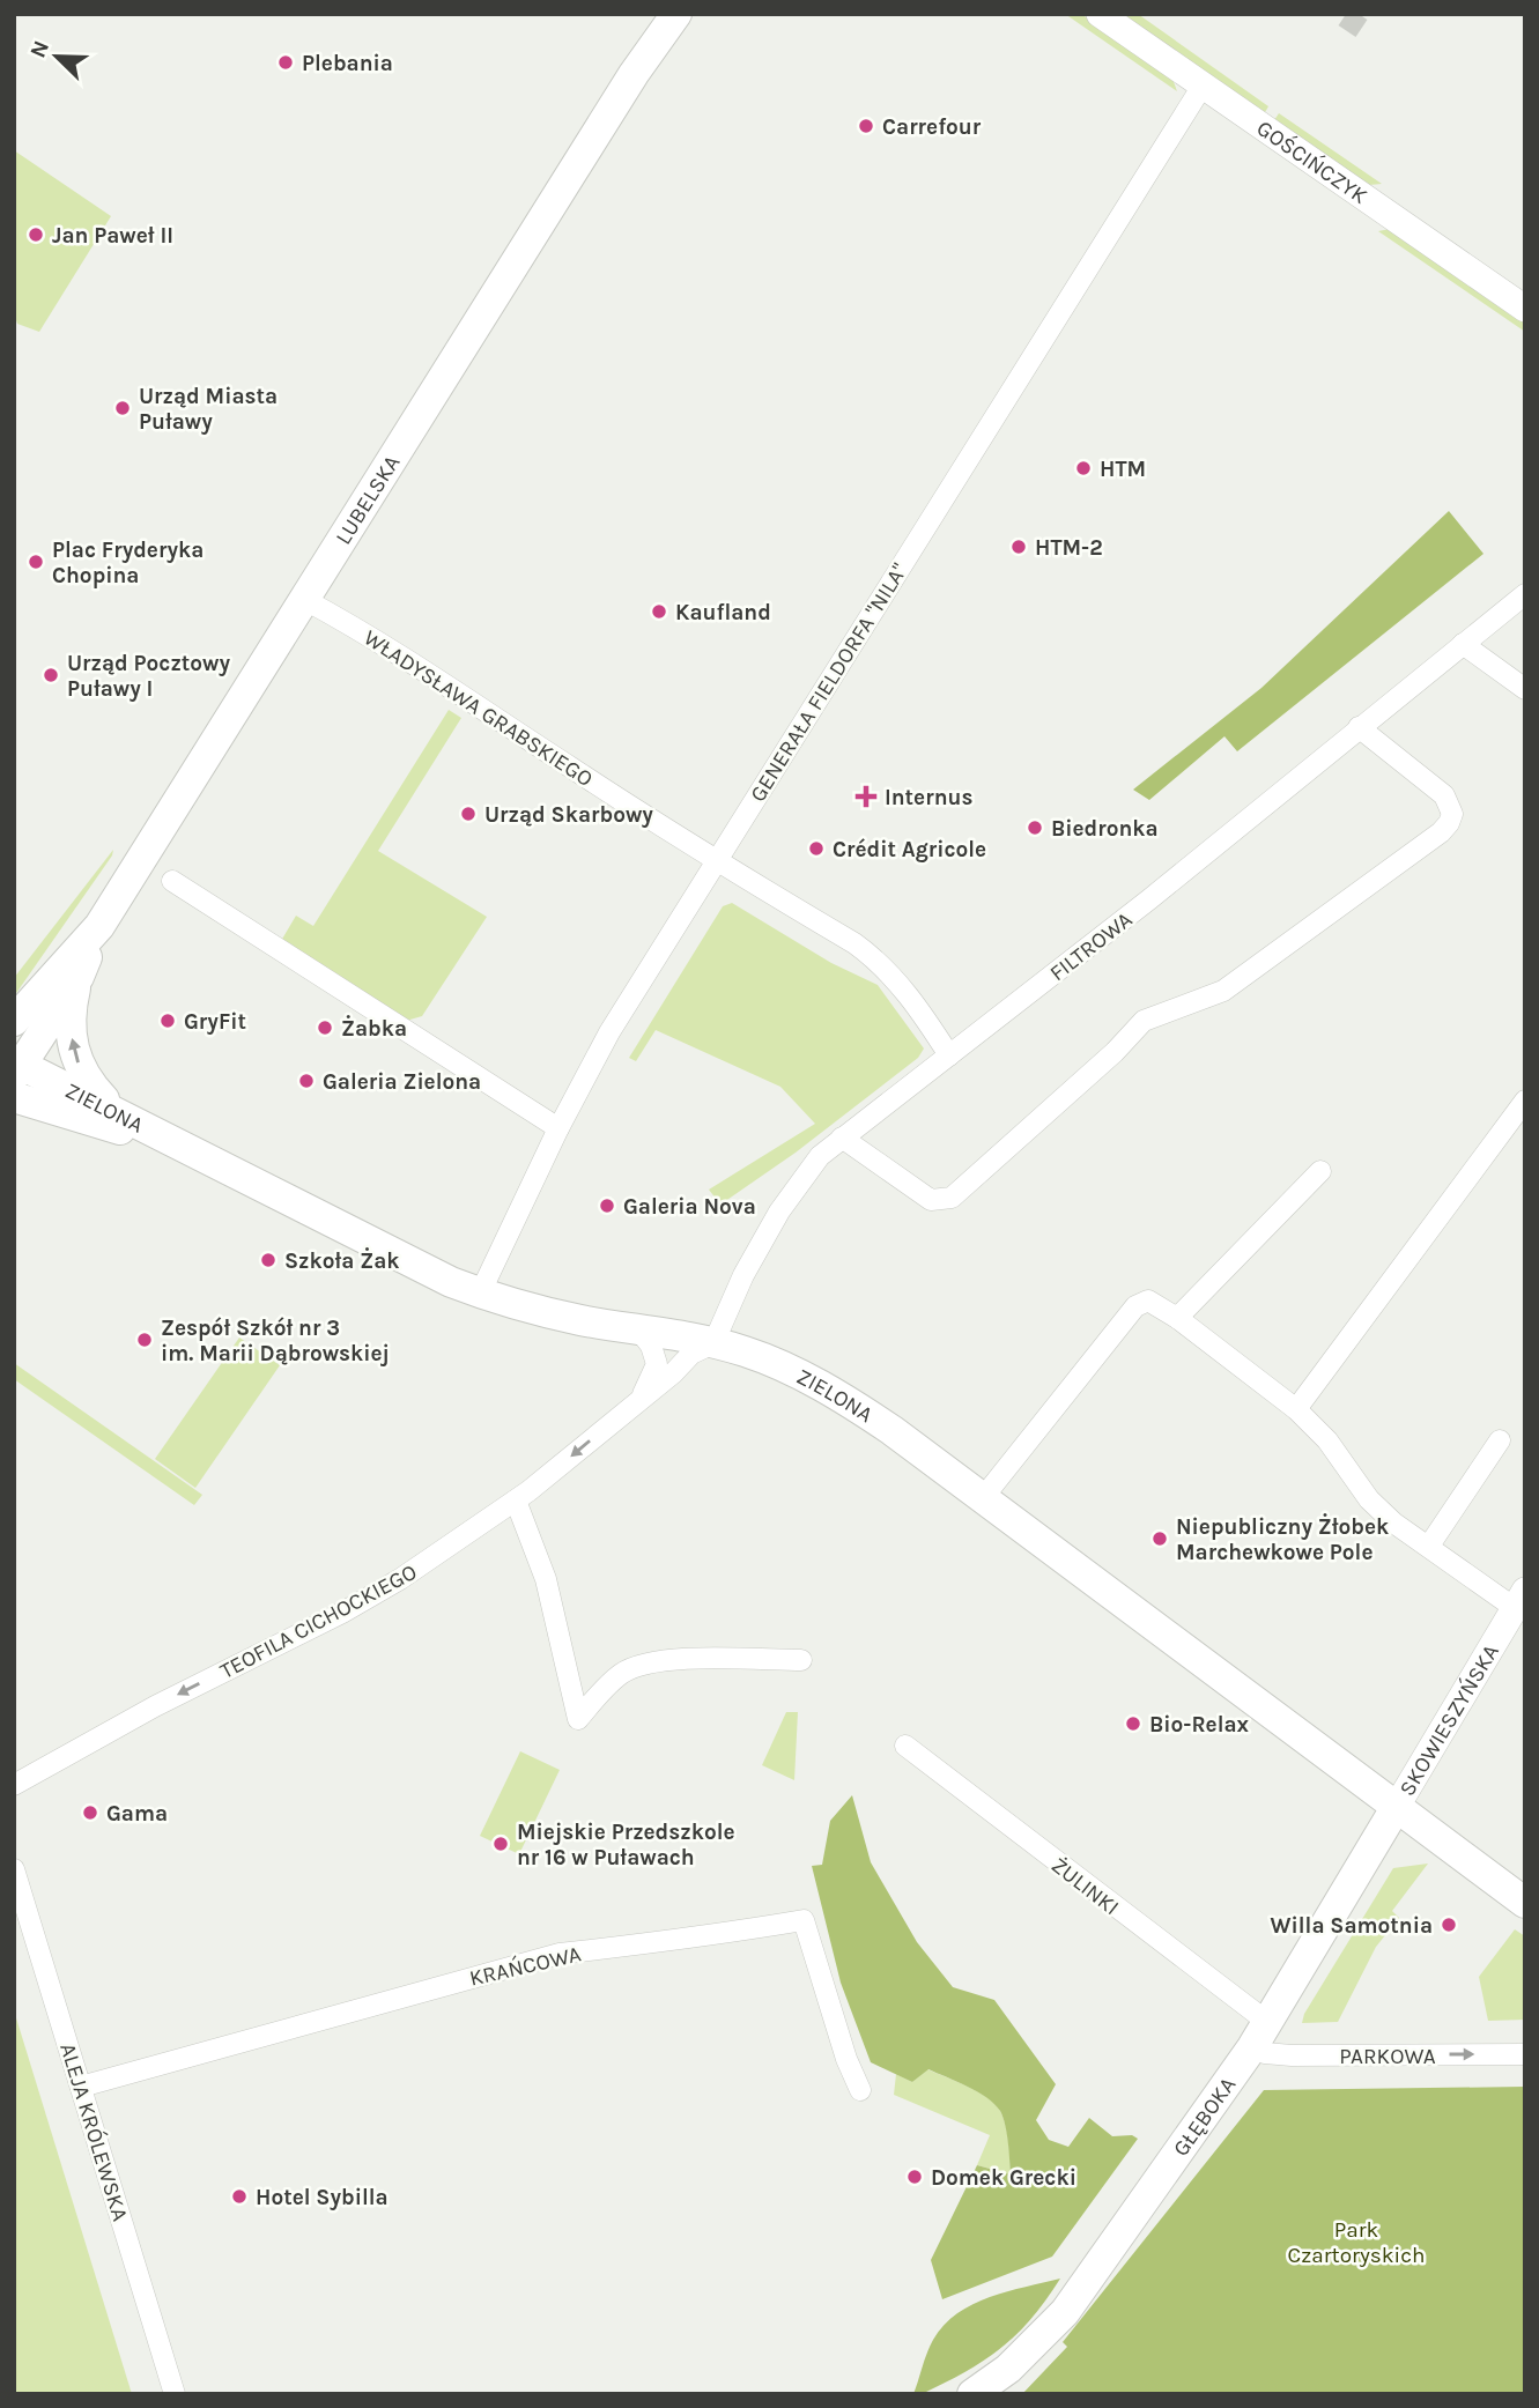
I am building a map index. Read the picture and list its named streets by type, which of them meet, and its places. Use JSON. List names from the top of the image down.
{
  "streets": {
    "main road": ["LUBELSKA", "ZIELONA", "GŁĘBOKA"],
    "street": [
      "GOŚCIŃCZYK",
      "GENERAŁA FIELDORFA \"NILA\"",
      "WŁADYSŁAWA GRABSKIEGO",
      "FILTROWA",
      "TEOFILA CICHOCKIEGO",
      "SKOWIESZYŃSKA",
      "ŻULINKI",
      "KRAŃCOWA",
      "PARKOWA",
      "ALEJA KRÓLEWSKA"
    ]
  },
  "crossings": [
    ["GOŚCIŃCZYK", "GENERAŁA FIELDORFA \"NILA\""],
    ["LUBELSKA", "WŁADYSŁAWA GRABSKIEGO"],
    ["LUBELSKA", "ZIELONA"],
    ["GENERAŁA FIELDORFA \"NILA\"", "WŁADYSŁAWA GRABSKIEGO"],
    ["GENERAŁA FIELDORFA \"NILA\"", "ZIELONA"],
    ["WŁADYSŁAWA GRABSKIEGO", "FILTROWA"],
    ["FILTROWA", "ZIELONA"],
    ["FILTROWA", "TEOFILA CICHOCKIEGO"],
    ["ZIELONA", "TEOFILA CICHOCKIEGO"],
    ["ZIELONA", "SKOWIESZYŃSKA"],
    ["ZIELONA", "GŁĘBOKA"],
    ["SKOWIESZYŃSKA", "GŁĘBOKA"],
    ["ŻULINKI", "PARKOWA"],
    ["ŻULINKI", "GŁĘBOKA"],
    ["KRAŃCOWA", "ALEJA KRÓLEWSKA"],
    ["PARKOWA", "GŁĘBOKA"]
  ],
  "one_way": ["TEOFILA CICHOCKIEGO", "PARKOWA"],
  "parks": ["Park Czartoryskich"],
  "places": {
    "other": [
      "Plebania",
      "Carrefour",
      "Jan Paweł II",
      "Urząd Miasta Puławy",
      "HTM",
      "HTM-2",
      "Plac Fryderyka Chopina",
      "Kaufland",
      "Urząd Pocztowy Puławy I",
      "Urząd Skarbowy",
      "Biedronka",
      "Crédit Agricole",
      "GryFit",
      "Żabka",
      "Galeria Zielona",
      "Galeria Nova",
      "Szkoła Żak",
      "Zespół Szkół nr 3 im. Marii Dąbrowskiej",
      "Niepubliczny Żłobek Marchewkowe Pole",
      "Bio-Relax",
      "Gama",
      "Miejskie Przedszkole nr 16 w Puławach",
      "Willa Samotnia",
      "Domek Grecki",
      "Hotel Sybilla"
    ],
    "health": ["Internus"]
  },
  "north": "top left"
}
